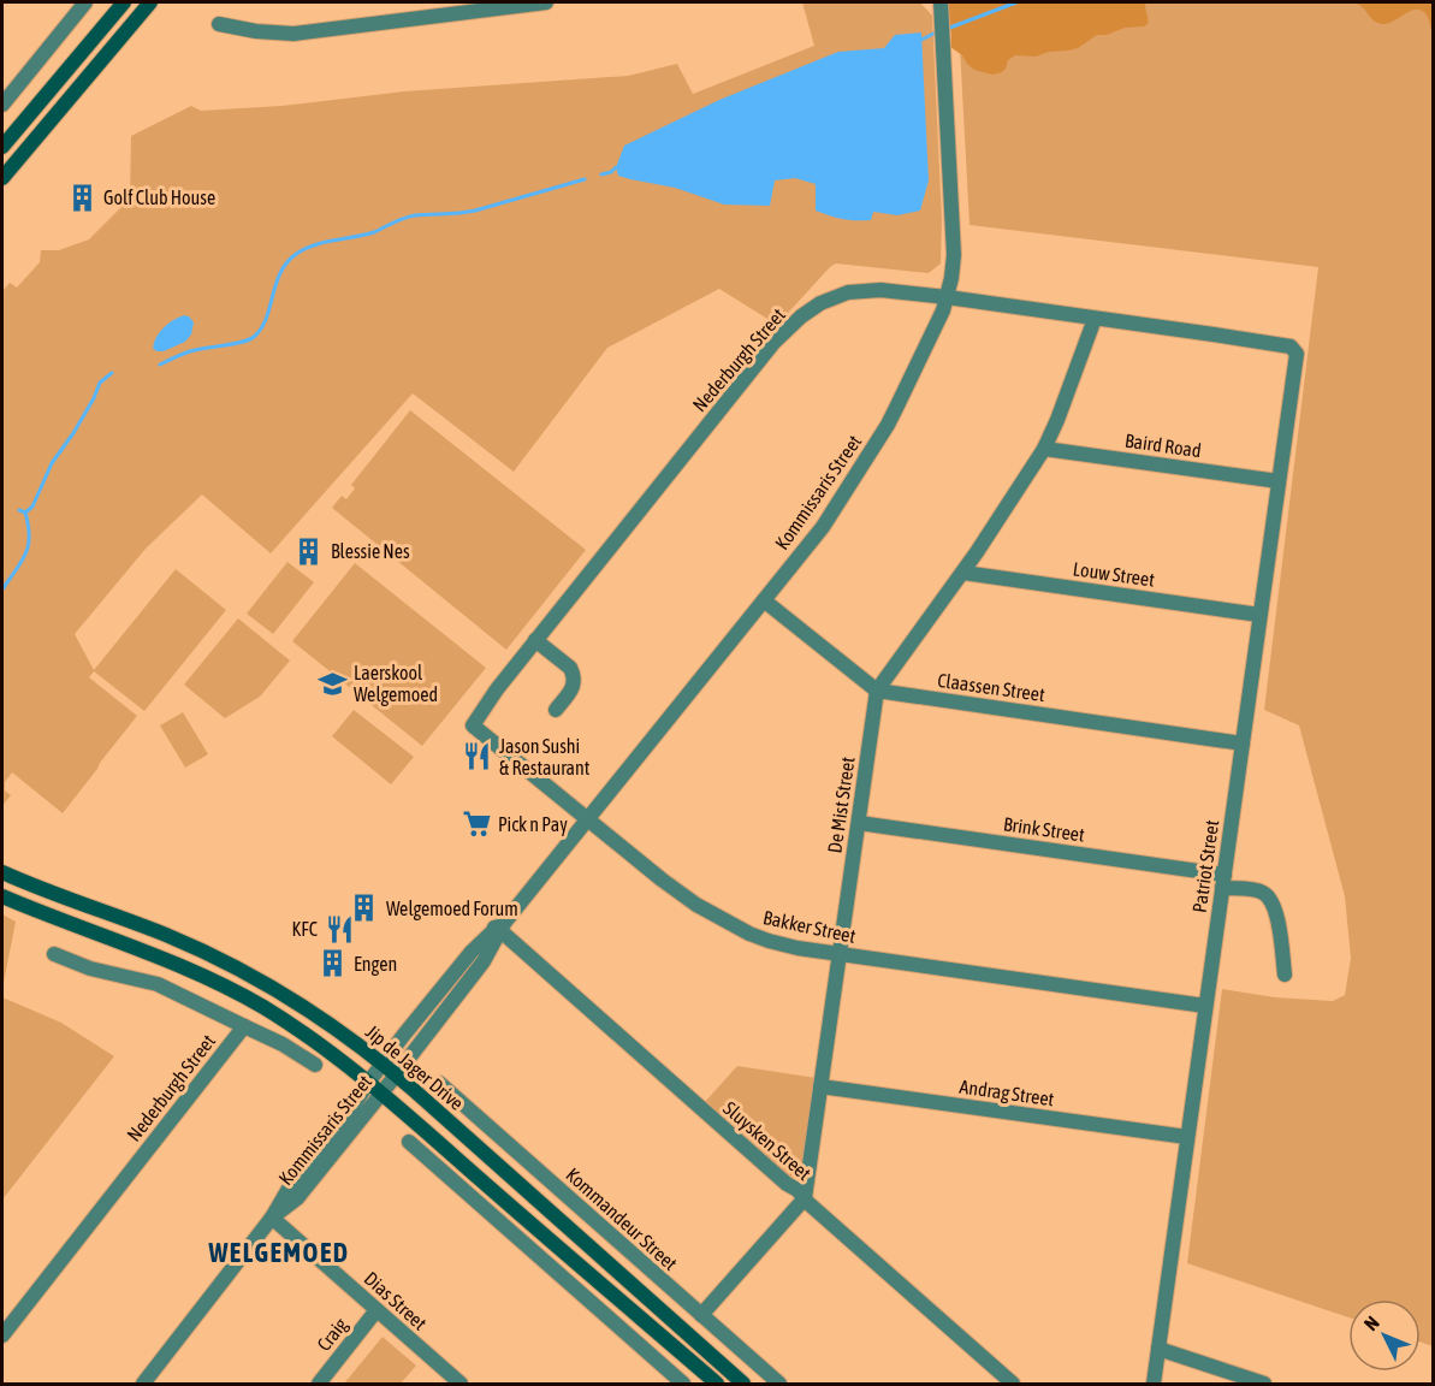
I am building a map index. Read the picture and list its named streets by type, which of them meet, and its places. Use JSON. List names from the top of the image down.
{
  "streets": {
    "main road": ["Jip de Jager Drive"],
    "street": [
      "Nederburgh Street",
      "Baird Road",
      "Kommissaris Street",
      "Louw Street",
      "Claassen Street",
      "De Mist Street",
      "Brink Street",
      "Patriot Street",
      "Bakker Street",
      "Andrag Street",
      "Sluysken Street",
      "Kommandeur Street",
      "Dias Street",
      "Craig"
    ]
  },
  "crossings": [
    ["Nederburgh Street", "Kommissaris Street"],
    ["Nederburgh Street", "De Mist Street"],
    ["Nederburgh Street", "Patriot Street"],
    ["Nederburgh Street", "Bakker Street"],
    ["Baird Road", "De Mist Street"],
    ["Baird Road", "Patriot Street"],
    ["Kommissaris Street", "Bakker Street"],
    ["Kommissaris Street", "Jip de Jager Drive"],
    ["Kommissaris Street", "Sluysken Street"],
    ["Kommissaris Street", "Dias Street"],
    ["Louw Street", "De Mist Street"],
    ["Louw Street", "Patriot Street"],
    ["Claassen Street", "De Mist Street"],
    ["Claassen Street", "Patriot Street"],
    ["De Mist Street", "Brink Street"],
    ["De Mist Street", "Bakker Street"],
    ["De Mist Street", "Andrag Street"],
    ["De Mist Street", "Sluysken Street"],
    ["Brink Street", "Patriot Street"],
    ["Patriot Street", "Bakker Street"],
    ["Patriot Street", "Andrag Street"],
    ["Dias Street", "Craig"]
  ],
  "districts": ["WELGEMOED"],
  "places": {
    "building": [
      "Golf Club House",
      "Blessie Nes",
      "Welgemoed Forum",
      "Engen"
    ],
    "school or university": ["Laerskool Welgemoed"],
    "restaurant": ["Jason Sushi & Restaurant", "KFC"],
    "supermarket": ["Pick n Pay"]
  },
  "north": "top left"
}
